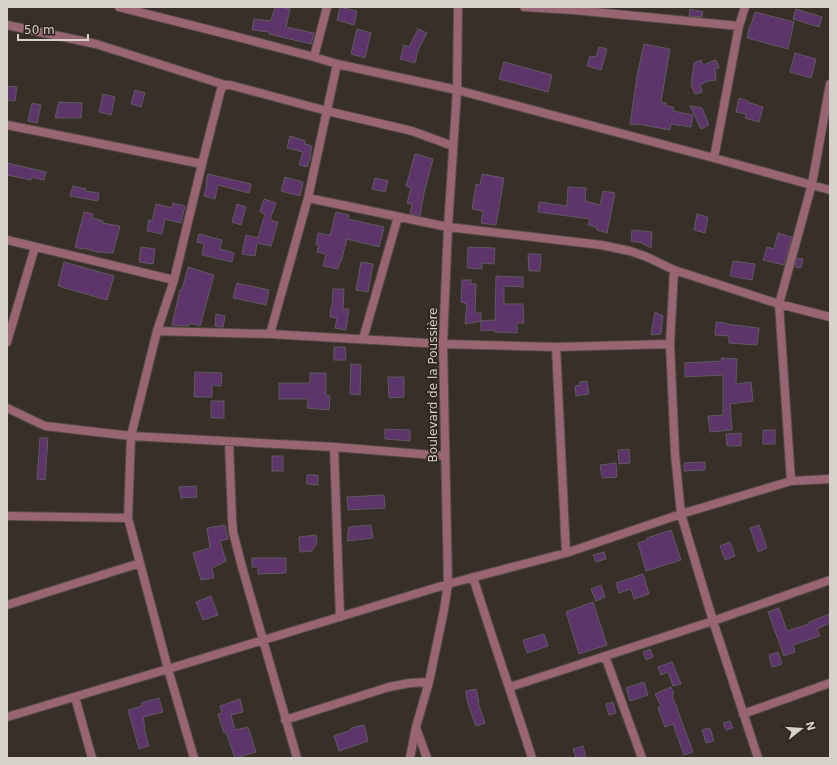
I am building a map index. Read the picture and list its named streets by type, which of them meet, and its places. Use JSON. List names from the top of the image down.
{
  "streets": {
    "street": ["Boulevard de la Poussière"]
  },
  "scale_bar": "50 m",
  "north": "right"
}
